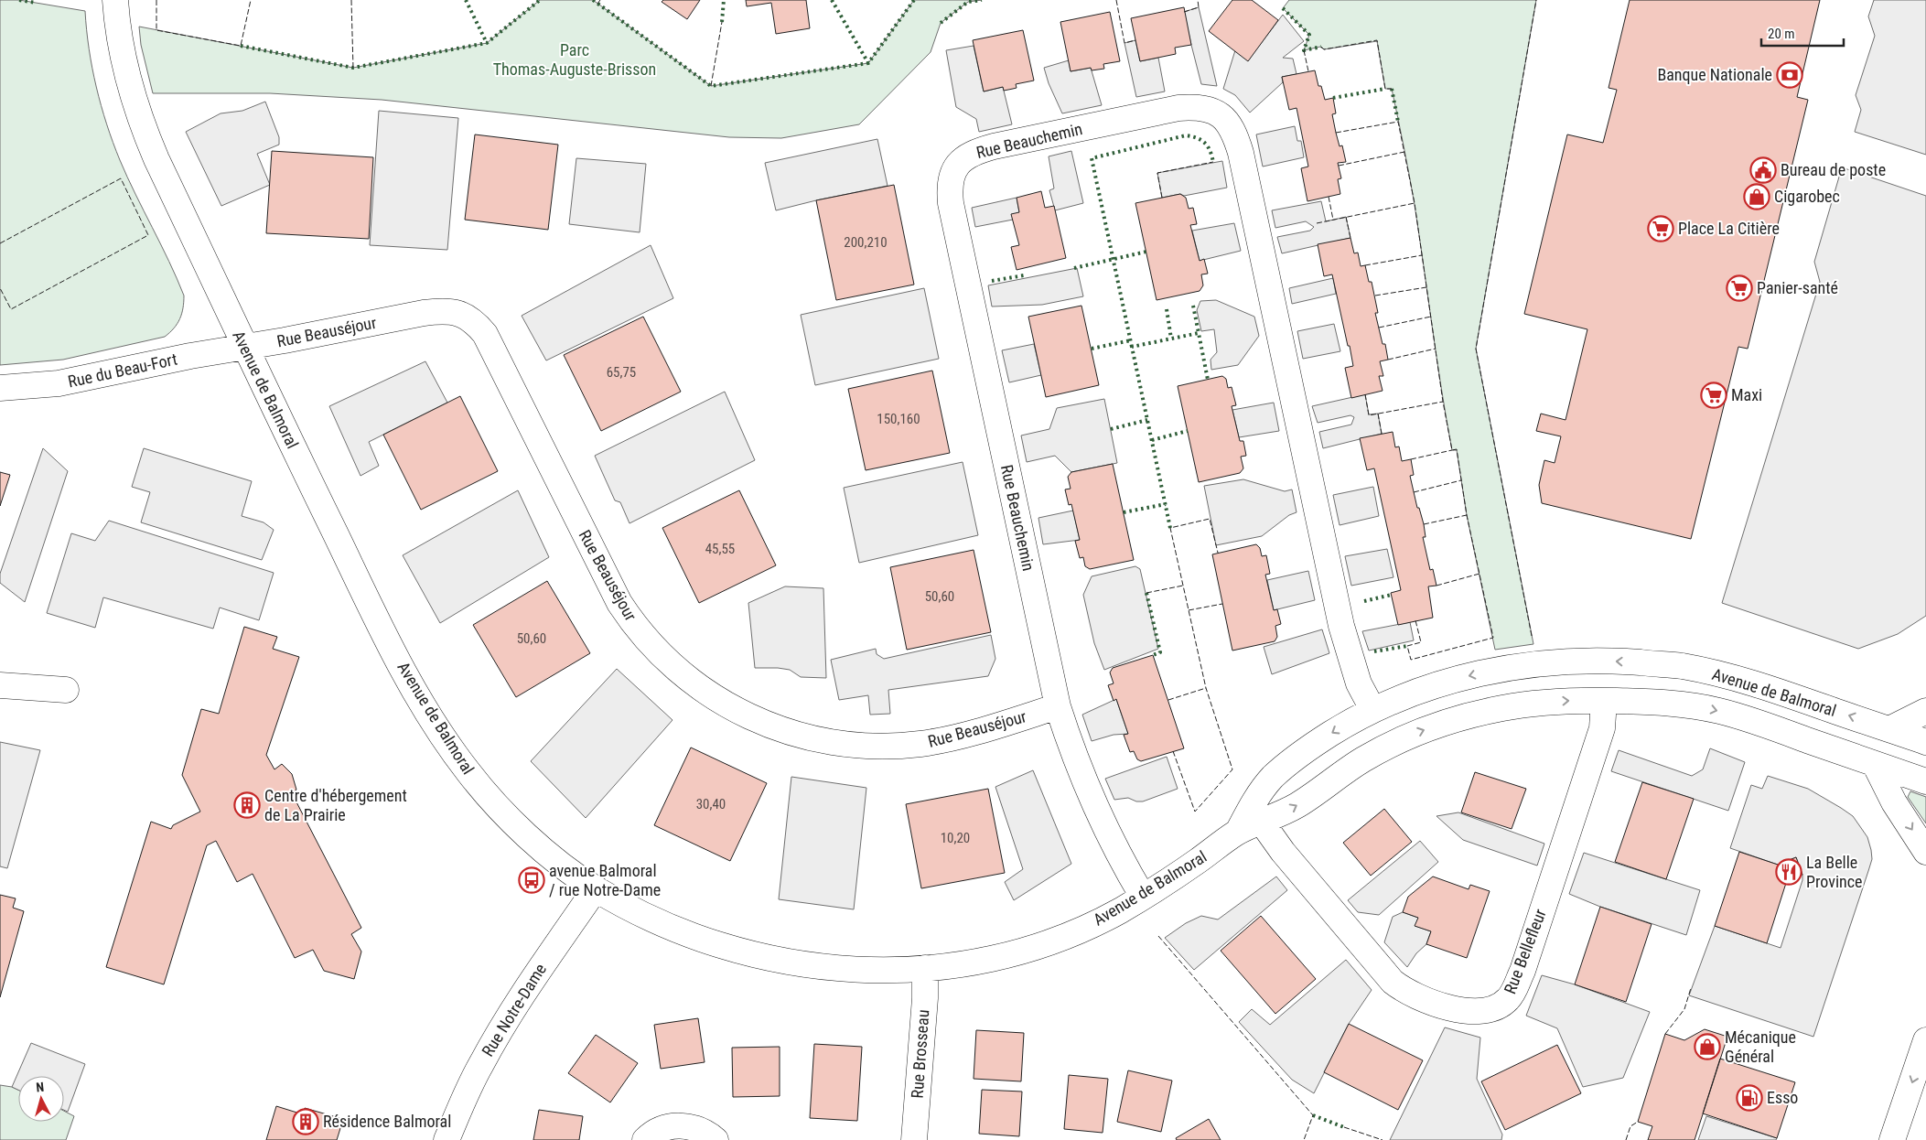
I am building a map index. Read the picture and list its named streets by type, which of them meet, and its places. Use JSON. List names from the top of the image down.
{
  "streets": {
    "street": [
      "Rue Beauchemin",
      "Rue Beauséjour",
      "Rue du Beau-Fort",
      "Avenue de Balmoral",
      "Rue Bellefleur",
      "Rue Notre-Dame",
      "Rue Brosseau"
    ]
  },
  "crossings": [
    ["Rue Beauchemin", "Rue Beauséjour"],
    ["Rue Beauchemin", "Avenue de Balmoral"],
    ["Rue Beauséjour", "Rue du Beau-Fort"],
    ["Rue Beauséjour", "Avenue de Balmoral"],
    ["Rue du Beau-Fort", "Avenue de Balmoral"],
    ["Avenue de Balmoral", "Rue Bellefleur"],
    ["Avenue de Balmoral", "Rue Notre-Dame"],
    ["Avenue de Balmoral", "Rue Brosseau"]
  ],
  "parks": ["Parc Thomas-Auguste-Brisson"],
  "places": {
    "bank": ["Banque Nationale"],
    "public building": ["Bureau de poste"],
    "shop": ["Cigarobec", "Mécanique Général"],
    "supermarket": ["Place La Citière", "Panier-santé", "Maxi"],
    "building": ["Centre d'hébergement de La Prairie", "Résidence Balmoral"],
    "restaurant": ["La Belle Province"],
    "bus stop": ["avenue Balmoral / rue Notre-Dame"],
    "fuel station": ["Esso"]
  },
  "house_numbers": [
    "200,210",
    "65,75",
    "150,160",
    "45,55",
    "50,60",
    "50,60",
    "30,40",
    "10,20"
  ],
  "scale_bar": "20 m",
  "north": "top"
}
